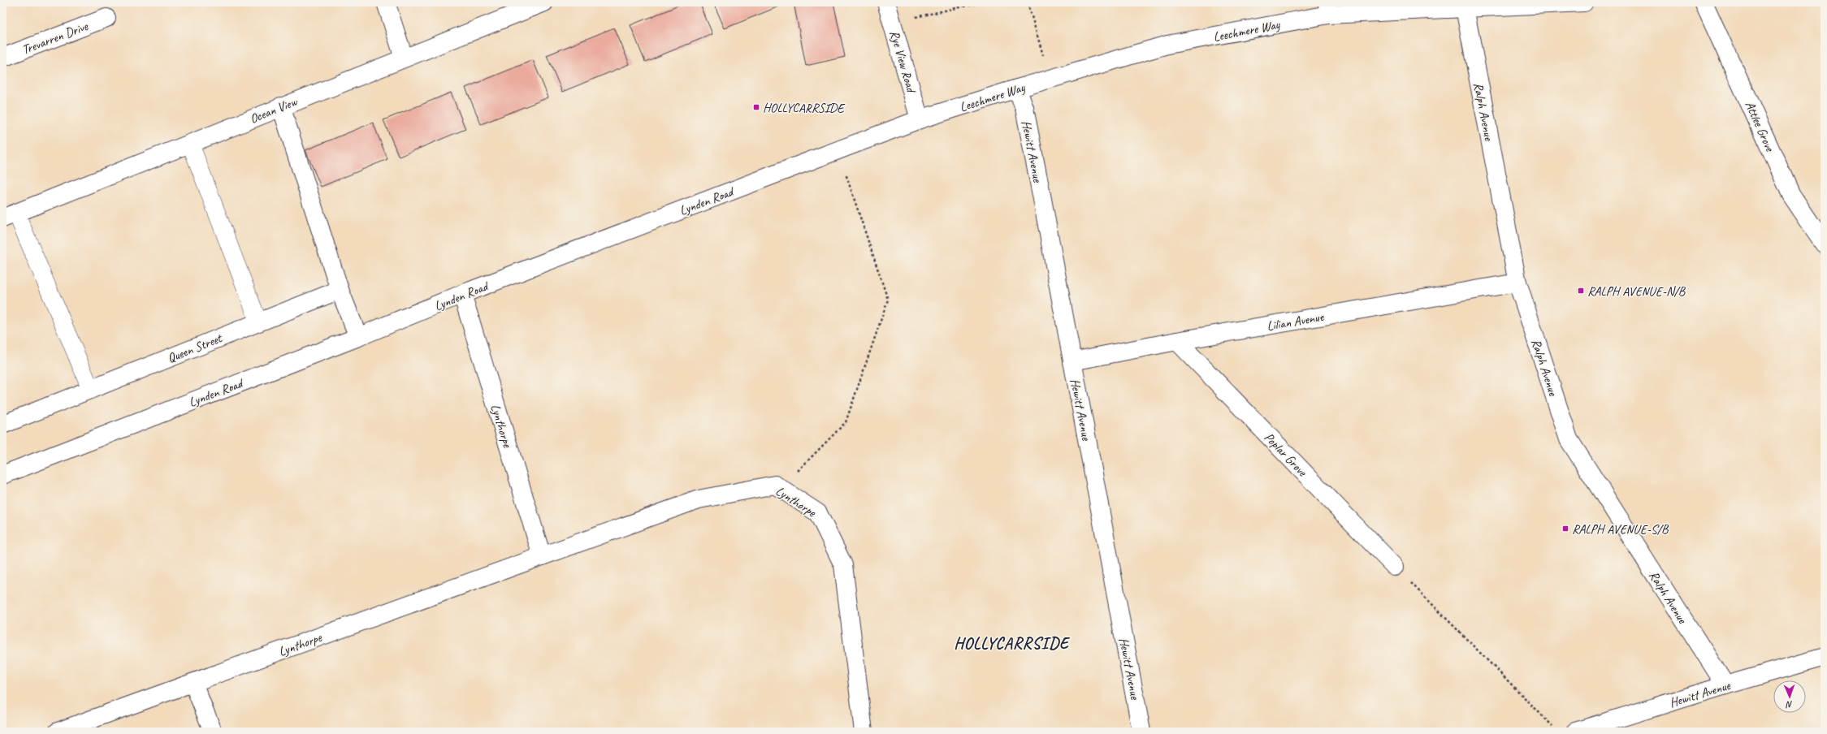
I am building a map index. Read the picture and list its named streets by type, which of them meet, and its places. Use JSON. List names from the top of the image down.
{
  "streets": {
    "street": [
      "Leechmere Way",
      "Trevarren Drive",
      "Rye View Road",
      "Ocean View",
      "Ralph Avenue",
      "Attlee Grove",
      "Hewitt Avenue",
      "Lynden Road",
      "Lilian Avenue",
      "Queen Street",
      "Lynthorpe",
      "Poplar Grove"
    ]
  },
  "crossings": [
    ["Leechmere Way", "Rye View Road"],
    ["Leechmere Way", "Ralph Avenue"],
    ["Leechmere Way", "Hewitt Avenue"],
    ["Leechmere Way", "Lynden Road"],
    ["Rye View Road", "Lynden Road"],
    ["Ralph Avenue", "Hewitt Avenue"],
    ["Ralph Avenue", "Lilian Avenue"],
    ["Hewitt Avenue", "Lilian Avenue"],
    ["Lynden Road", "Lynthorpe"],
    ["Lilian Avenue", "Poplar Grove"]
  ],
  "districts": ["HOLLYCARRSIDE"],
  "places": {
    "transit": ["HOLLYCARRSIDE", "RALPH AVENUE-N/B", "RALPH AVENUE-S/B"]
  },
  "north": "bottom"
}
